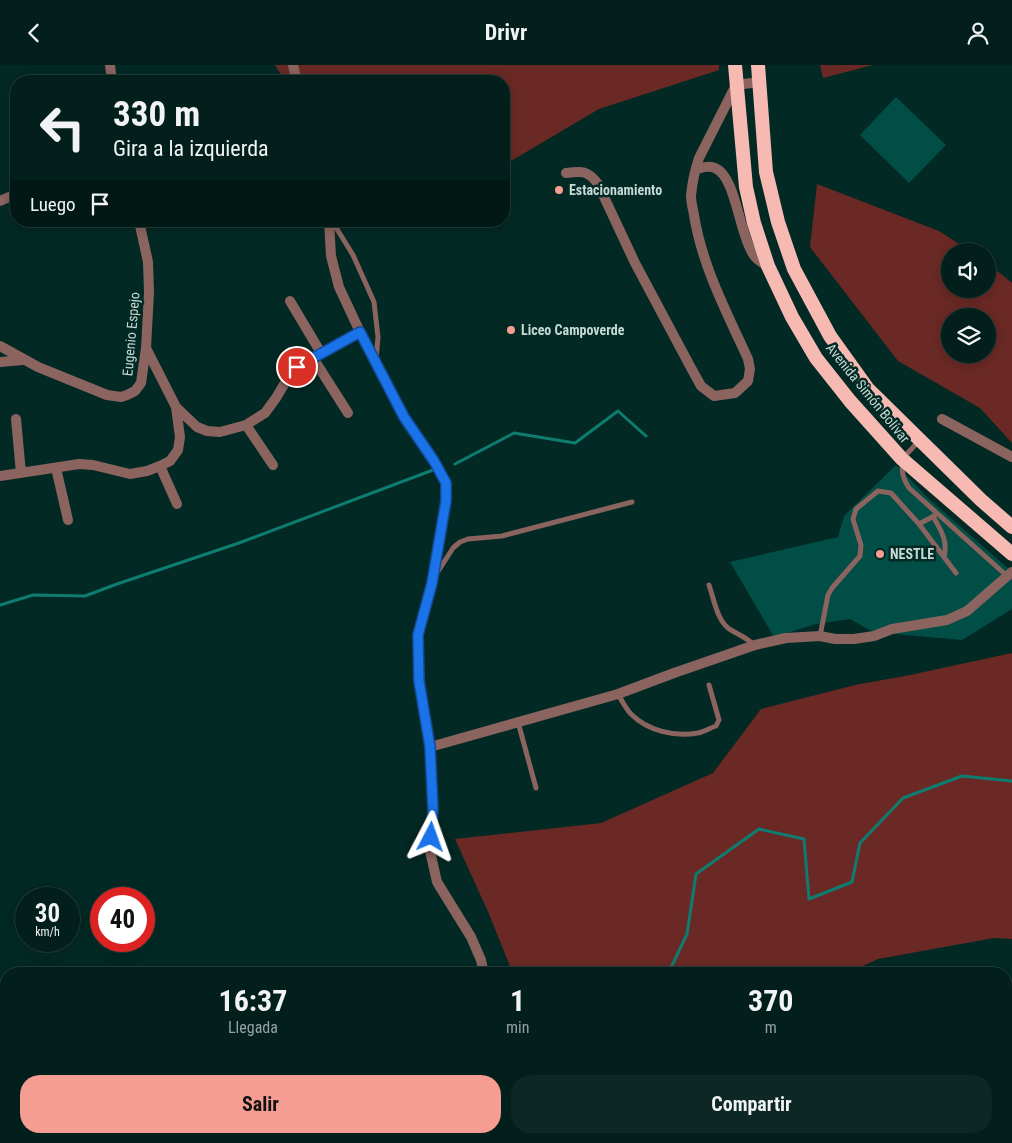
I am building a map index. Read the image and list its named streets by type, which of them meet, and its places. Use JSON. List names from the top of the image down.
{
  "streets": {
    "highway": ["Avenida Simón Bolívar"],
    "street": ["Eugenio Espejo"]
  },
  "places": ["Estacionamiento", "Liceo Campoverde", "NESTLE"],
  "page": {
    "header": "Drivr",
    "turn": ["330 m", "Gira a la izquierda"],
    "then": "Luego",
    "speed": "30 km/h",
    "limit": "40",
    "eta": [
      "16:37",
      "Llegada",
      "1",
      "min",
      "370",
      "m"
    ],
    "buttons": ["Salir", "Compartir"]
  }
}
